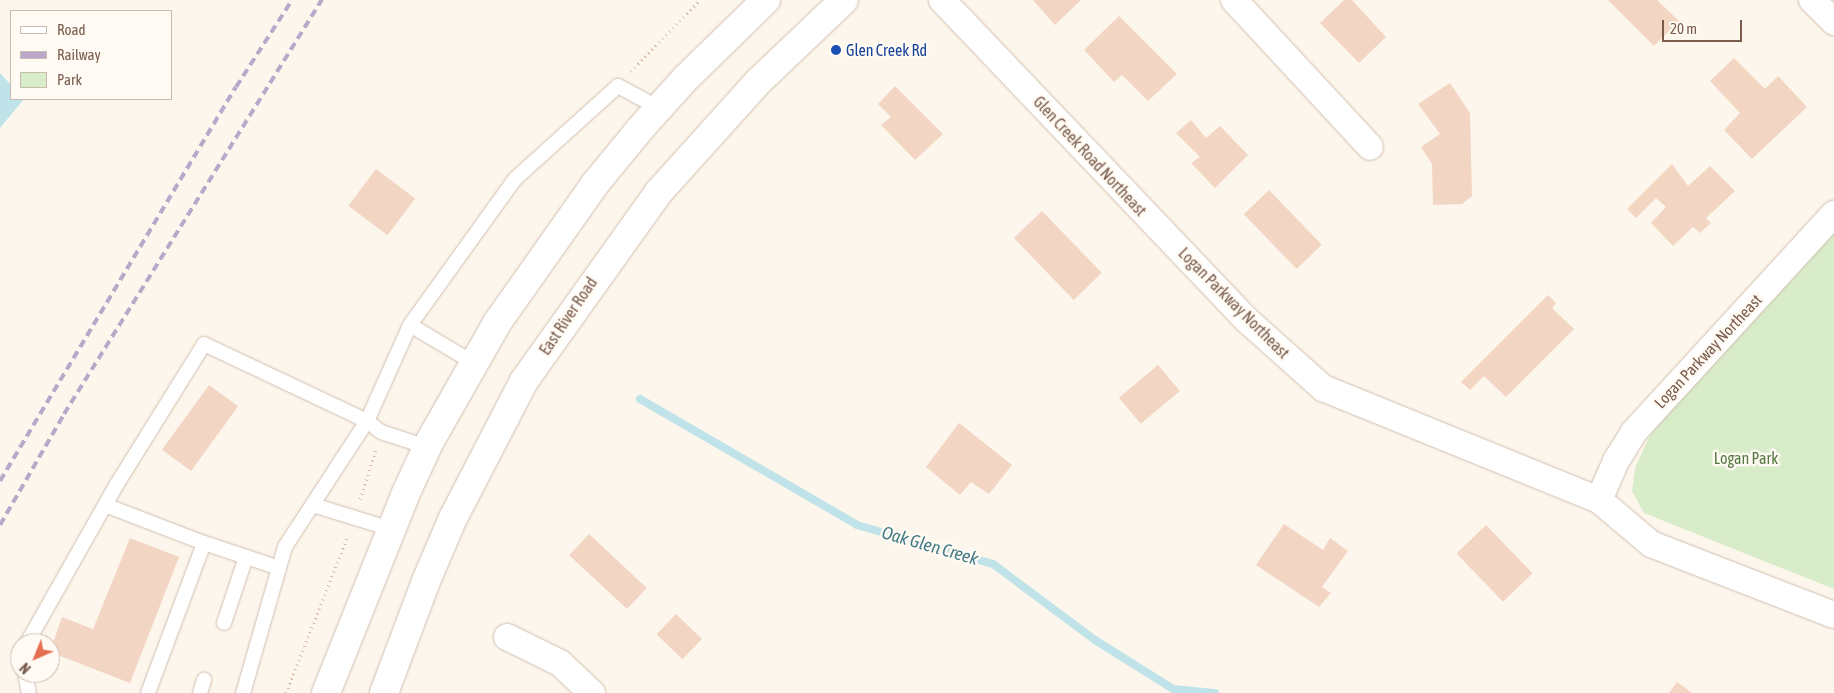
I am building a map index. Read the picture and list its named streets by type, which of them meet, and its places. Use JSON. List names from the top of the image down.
{
  "streets": {
    "main road": ["East River Road"],
    "street": ["Glen Creek Road Northeast", "Logan Parkway Northeast"]
  },
  "crossings": [
    ["Glen Creek Road Northeast", "Logan Parkway Northeast"]
  ],
  "water": ["Oak Glen Creek"],
  "parks": ["Logan Park"],
  "places": ["Glen Creek Rd"],
  "legend": ["Road", "Railway", "Park"],
  "scale_bar": "20 m",
  "north": "bottom left"
}
